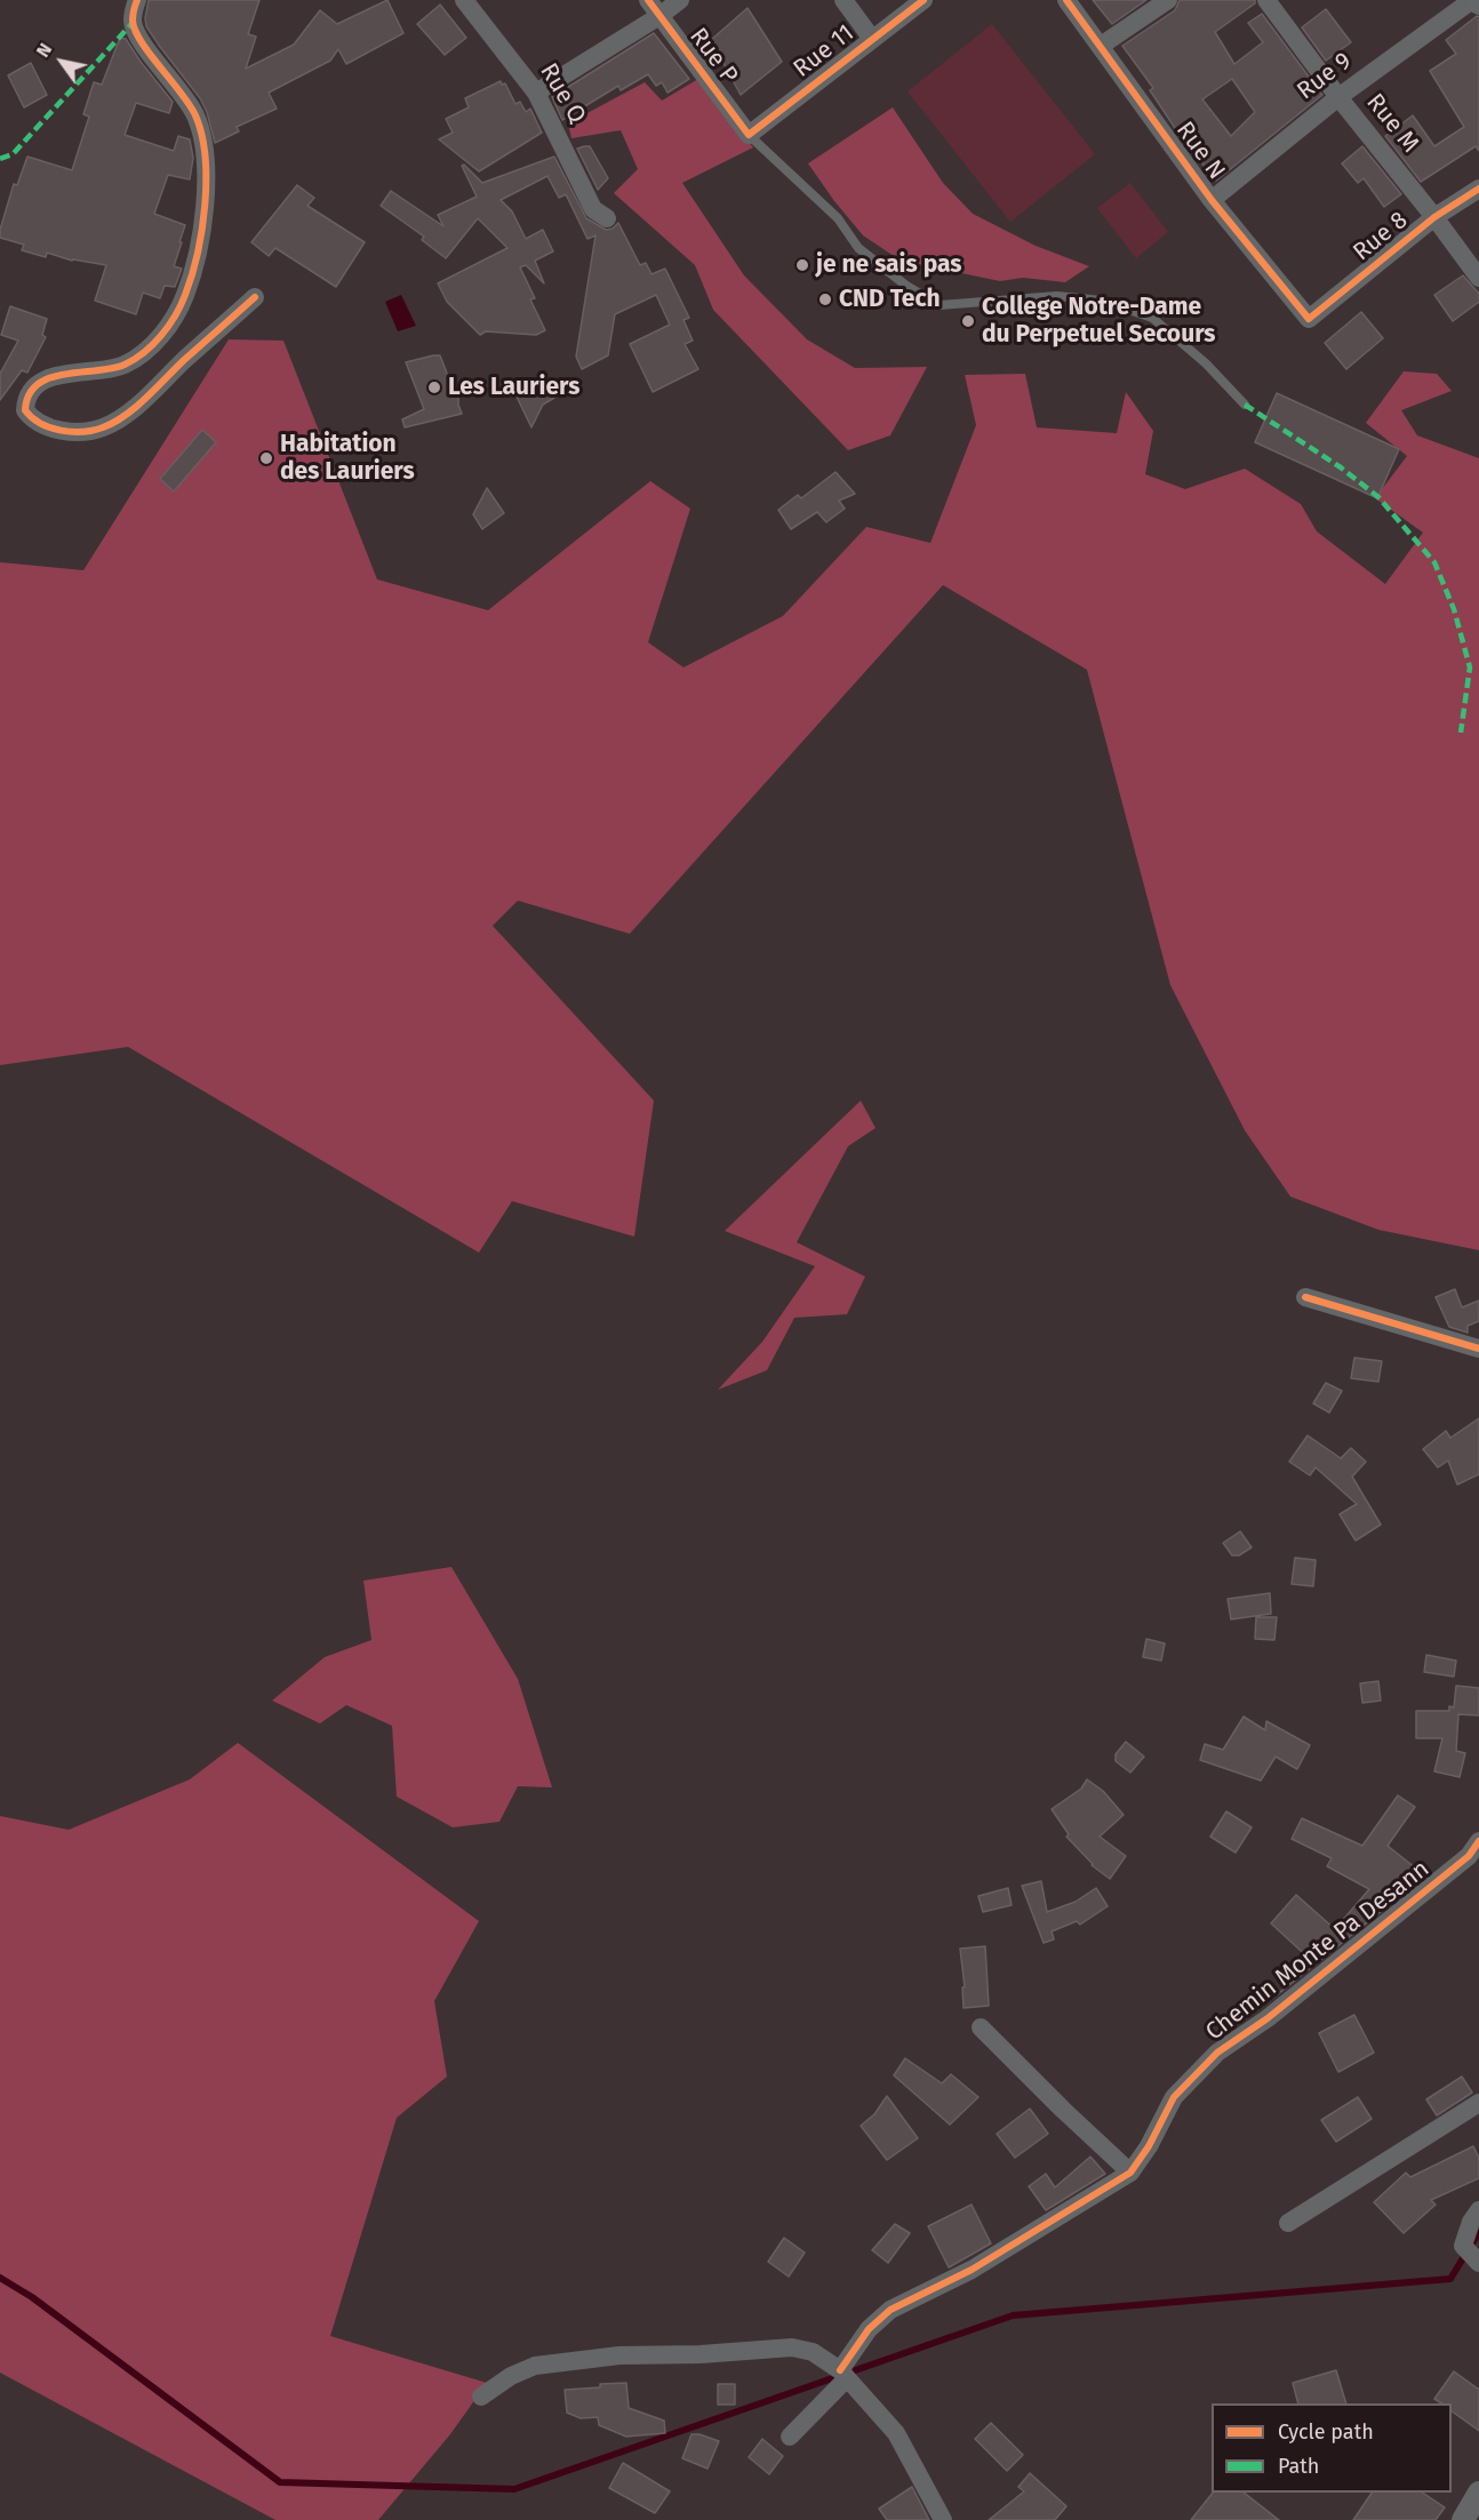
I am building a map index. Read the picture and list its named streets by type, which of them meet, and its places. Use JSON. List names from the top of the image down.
{
  "streets": {
    "street": [
      "Rue 11",
      "Rue P",
      "Rue 9",
      "Rue Q",
      "Rue M",
      "Rue N",
      "Rue 8",
      "Chemin Monte Pa Desann"
    ]
  },
  "crossings": [
    ["Rue 11", "Rue P"],
    ["Rue 9", "Rue M"],
    ["Rue 9", "Rue N"],
    ["Rue M", "Rue 8"],
    ["Rue N", "Rue 8"]
  ],
  "places": [
    "je ne sais pas",
    "CND Tech",
    "College Notre-Dame du Perpetuel Secours",
    "Les Lauriers",
    "Habitation des Lauriers"
  ],
  "legend": ["Cycle path", "Path"],
  "north": "top left"
}
